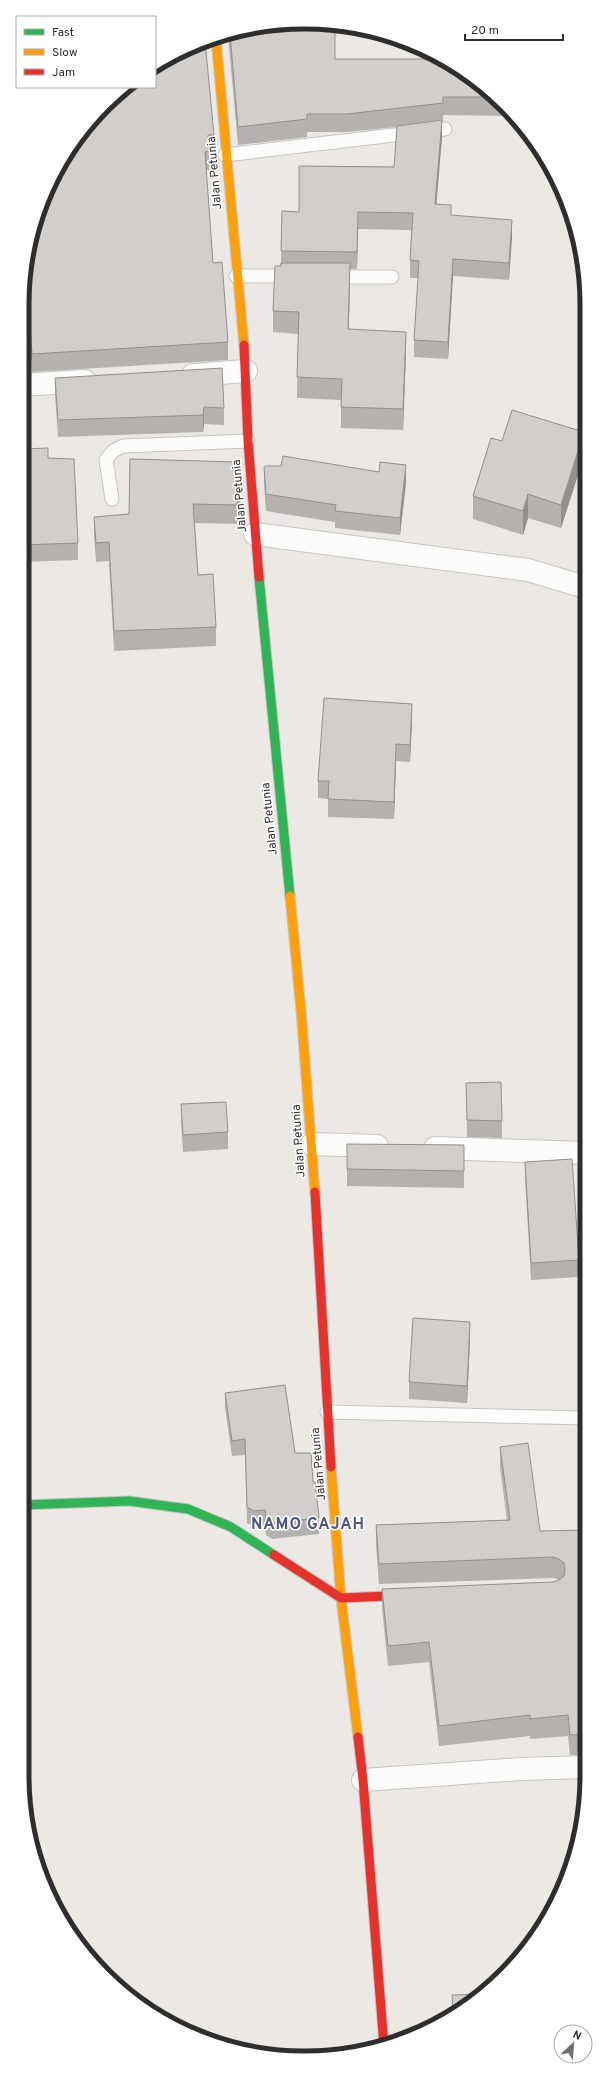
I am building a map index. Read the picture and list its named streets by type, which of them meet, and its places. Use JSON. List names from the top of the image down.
{
  "streets": {
    "street": ["Jalan Petunia"]
  },
  "districts": ["NAMO GAJAH"],
  "legend": ["Fast", "Slow", "Jam"],
  "scale_bar": "20 m",
  "north": "top right"
}
